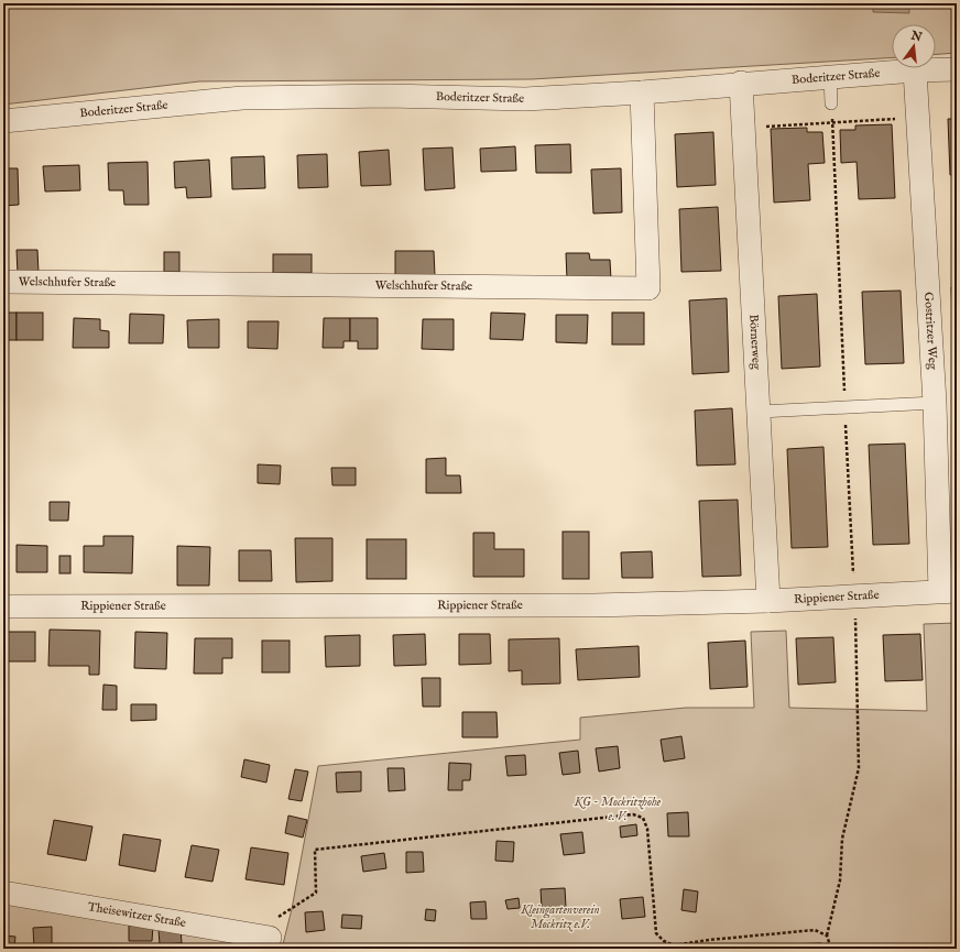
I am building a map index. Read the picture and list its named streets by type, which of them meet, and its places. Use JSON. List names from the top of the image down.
{
  "streets": {
    "street": [
      "Boderitzer Straße",
      "Welschhufer Straße",
      "Gostritzer Weg",
      "Börnerweg",
      "Rippiener Straße",
      "Theisewitzer Straße"
    ]
  },
  "crossings": [
    ["Boderitzer Straße", "Welschhufer Straße"],
    ["Boderitzer Straße", "Gostritzer Weg"],
    ["Boderitzer Straße", "Börnerweg"],
    ["Gostritzer Weg", "Rippiener Straße"],
    ["Börnerweg", "Rippiener Straße"]
  ],
  "parks": ["KG - Mockritzhöhe e. V.", "Kleingartenverein Mockritz e.V."],
  "north": "top"
}
